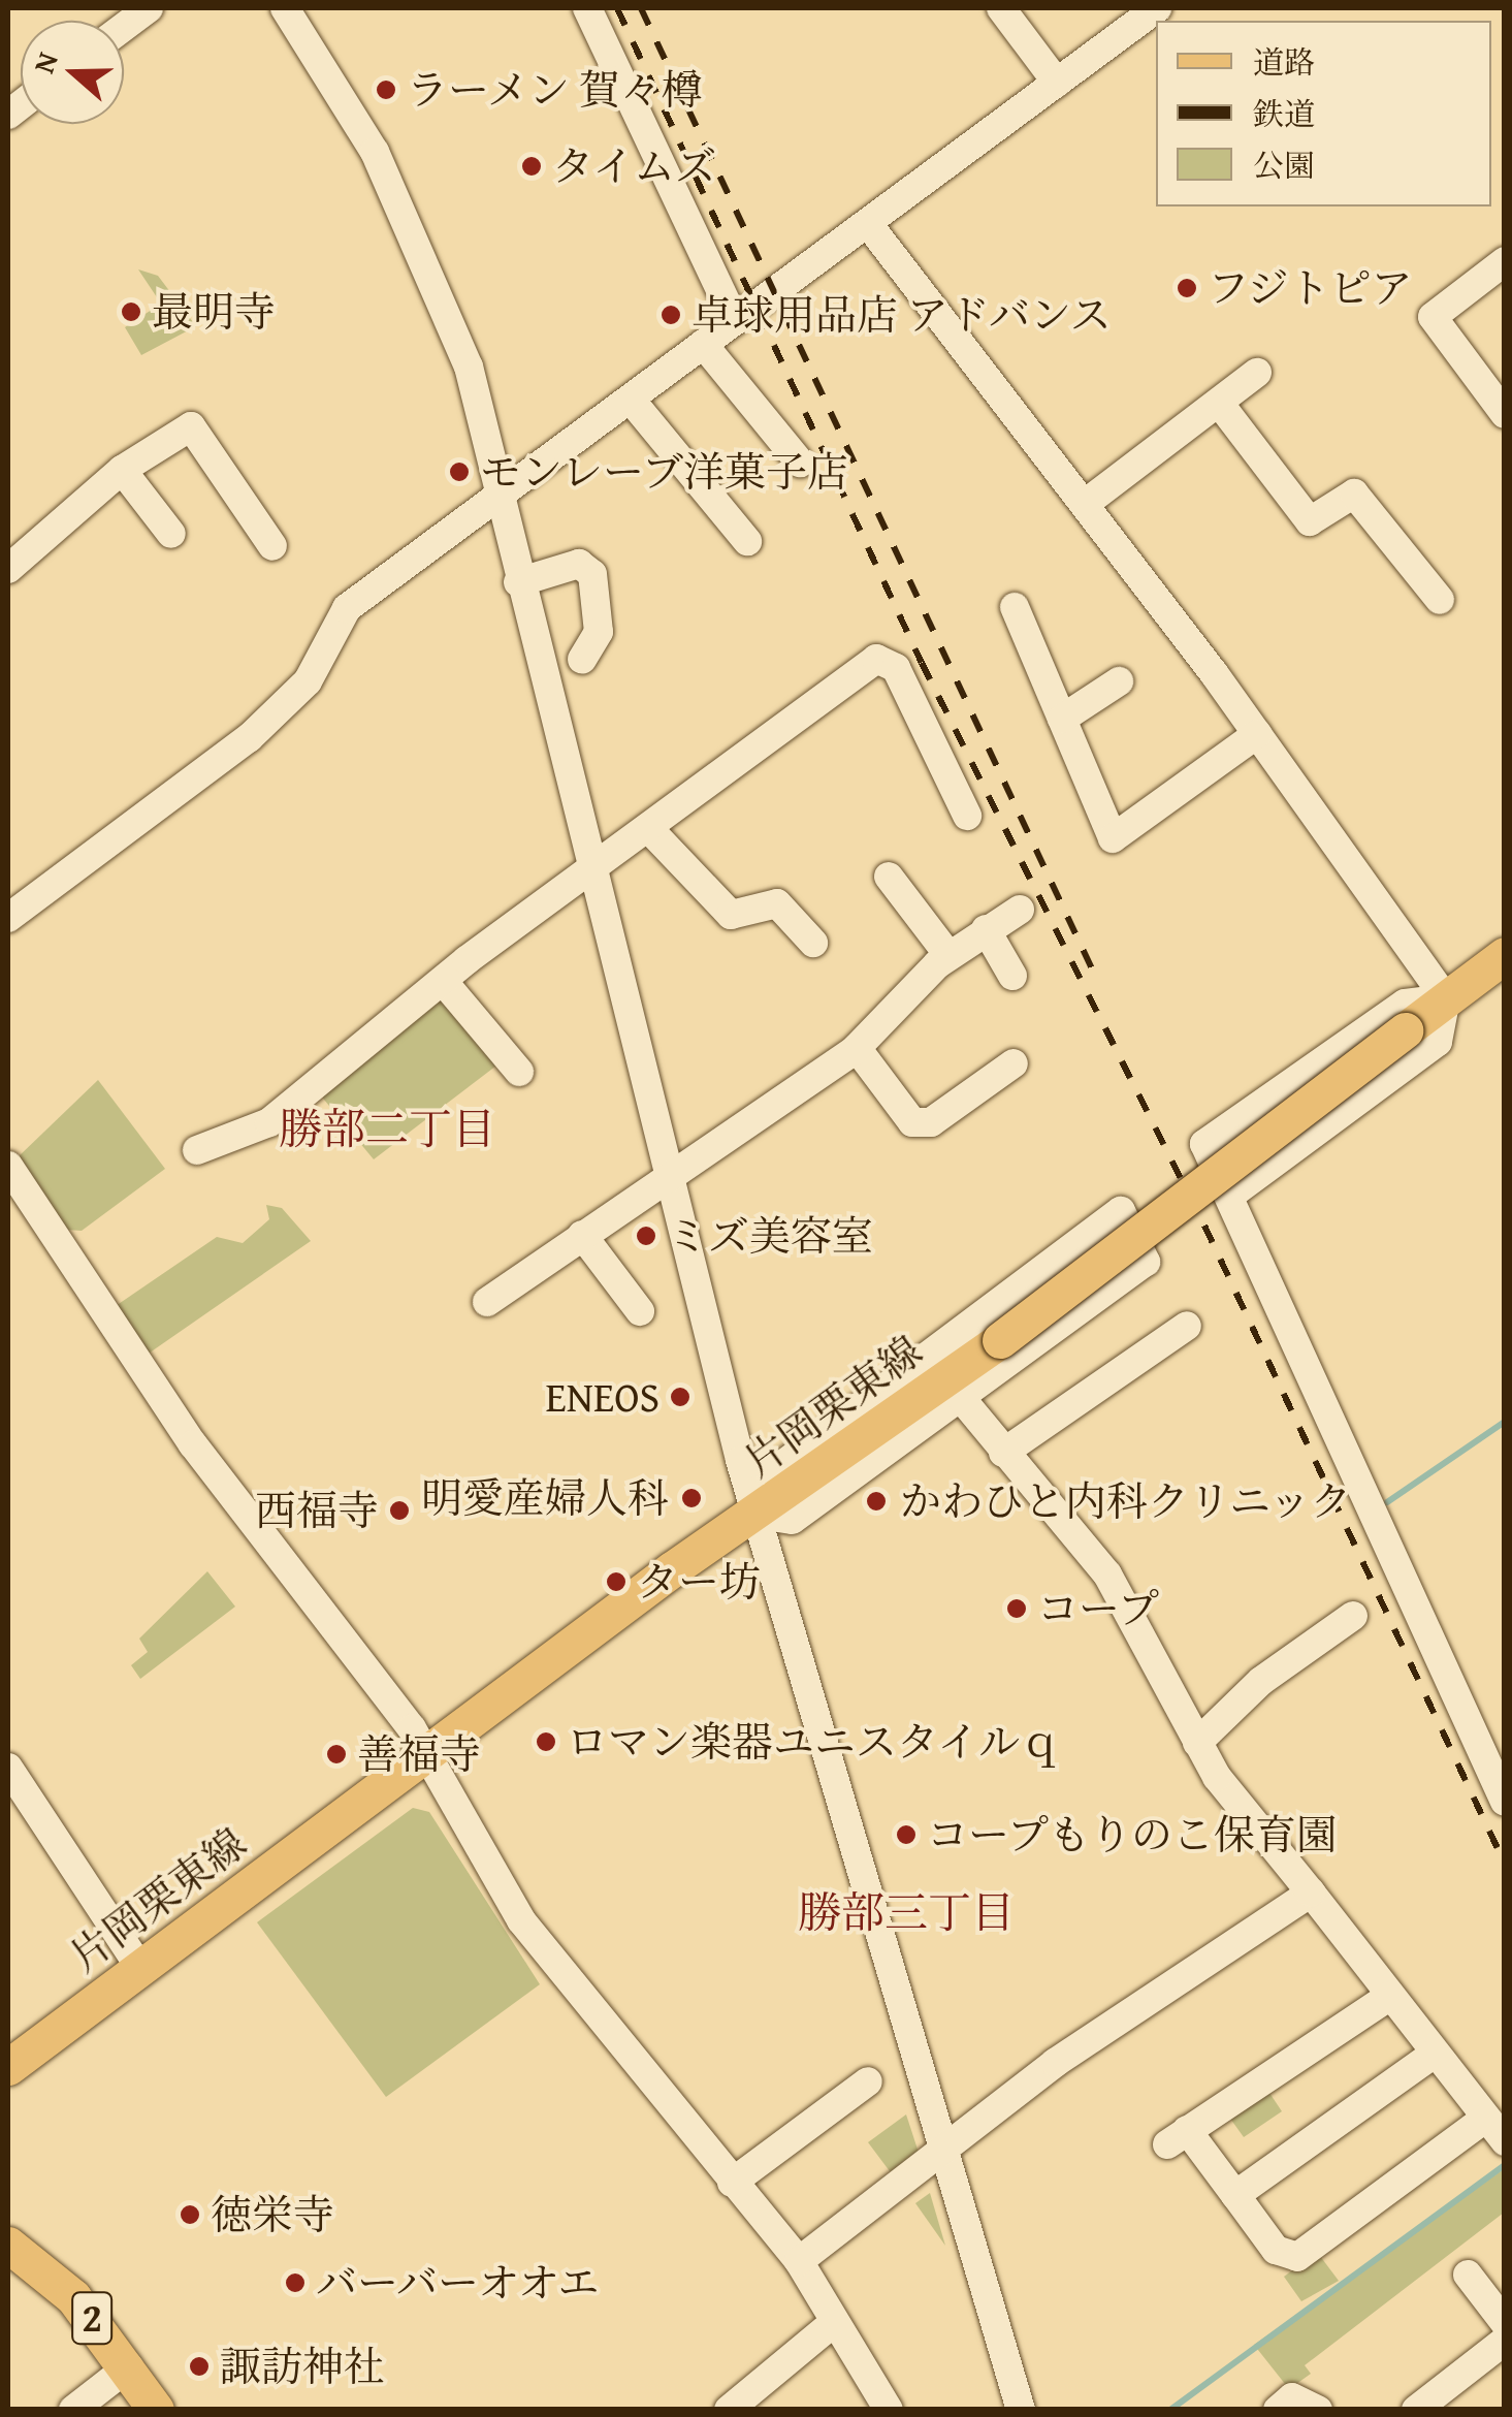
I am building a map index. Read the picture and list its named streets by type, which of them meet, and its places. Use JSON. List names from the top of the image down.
{
  "streets": {
    "main road": ["片岡栗東線", "2"]
  },
  "districts": ["勝部二丁目", "勝部三丁目"],
  "places": [
    "ラーメン 賀々樽",
    "タイムズ",
    "フジトピア",
    "最明寺",
    "卓球用品店 アドバンス",
    "モンレーブ洋菓子店",
    "ミズ美容室",
    "ENEOS",
    "明愛産婦人科",
    "かわひと内科クリニック",
    "西福寺",
    "ター坊",
    "コープ",
    "ロマン楽器ユニスタイルｑ",
    "善福寺",
    "コープもりのこ保育園",
    "徳栄寺",
    "バーバーオオエ",
    "諏訪神社"
  ],
  "legend": ["道路", "鉄道", "公園"],
  "north": "left"
}
